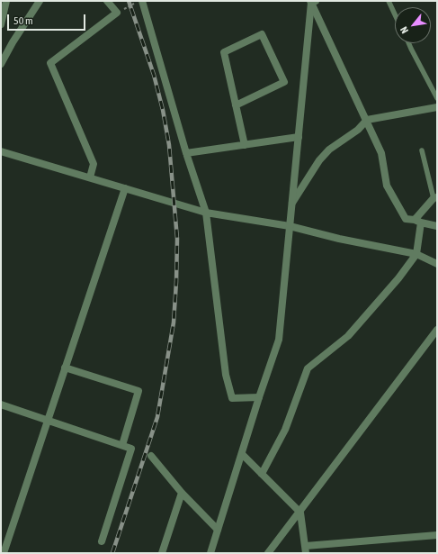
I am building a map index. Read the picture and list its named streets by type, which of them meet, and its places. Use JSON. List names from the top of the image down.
{
  "scale_bar": "50 m",
  "north": "bottom left"
}
